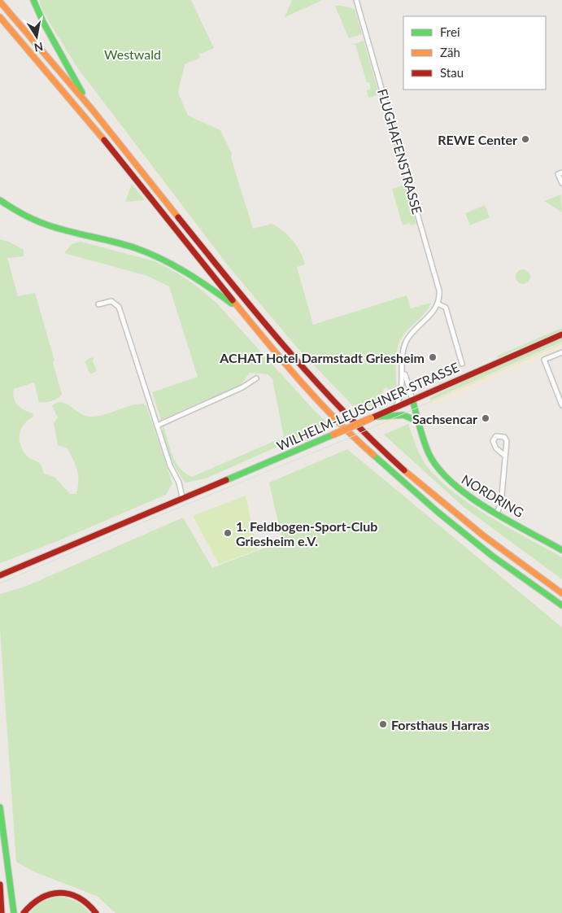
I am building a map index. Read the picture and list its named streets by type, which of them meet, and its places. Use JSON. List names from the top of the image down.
{
  "streets": {
    "main road": ["WILHELM-LEUSCHNER-STRASSE", "NORDRING"],
    "street": ["FLUGHAFENSTRASSE"]
  },
  "crossings": [
    ["WILHELM-LEUSCHNER-STRASSE", "NORDRING"]
  ],
  "parks": ["Westwald"],
  "places": [
    "REWE Center",
    "ACHAT Hotel Darmstadt Griesheim",
    "Sachsencar",
    "1. Feldbogen-Sport-Club Griesheim e.V.",
    "Forsthaus Harras"
  ],
  "legend": ["Frei", "Zäh", "Stau"],
  "north": "bottom"
}
